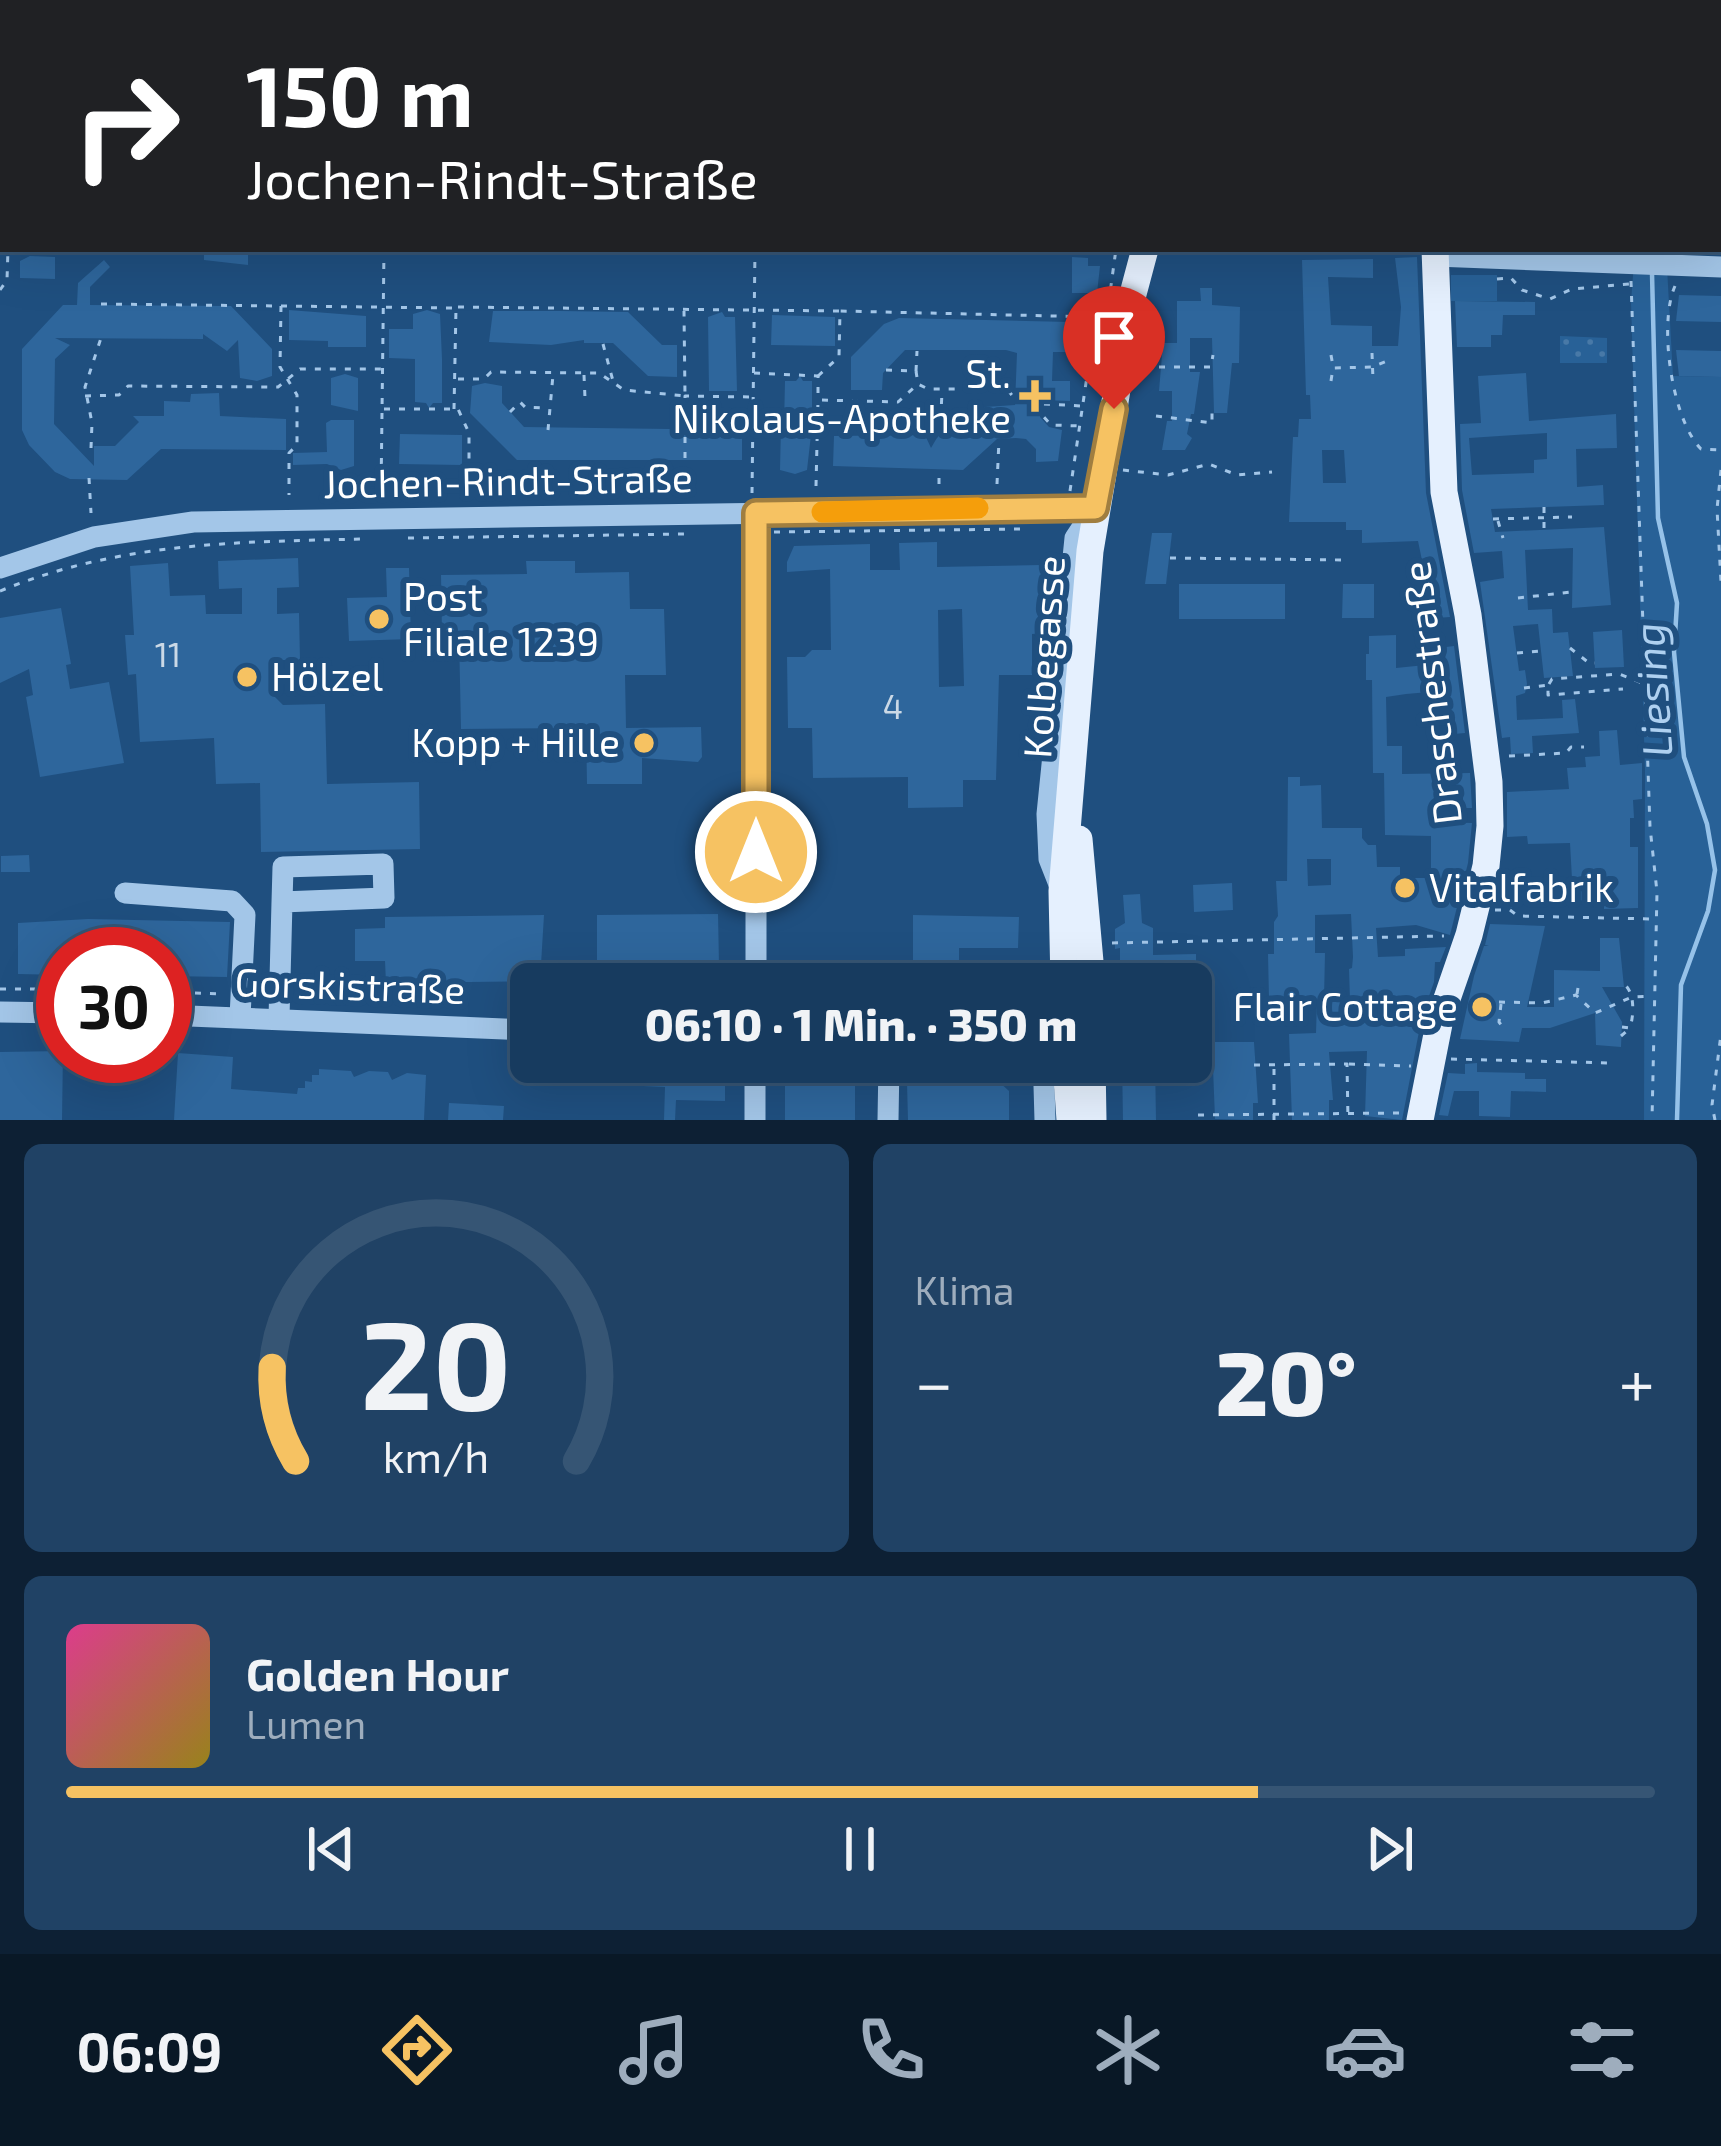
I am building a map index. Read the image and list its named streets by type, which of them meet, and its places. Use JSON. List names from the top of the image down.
{
  "streets": {
    "main road": ["Kolbegasse", "Draschestraße"],
    "street": ["Jochen-Rindt-Straße", "Gorskistraße"]
  },
  "crossings": [
    ["Jochen-Rindt-Straße", "Kolbegasse"]
  ],
  "water": ["Liesing"],
  "places": {
    "health": ["St. Nikolaus-Apotheke"],
    "other": [
      "Post Filiale 1239",
      "Hölzel",
      "Kopp + Hille",
      "Vitalfabrik",
      "Flair Cottage"
    ]
  },
  "house_numbers": ["11", "4"],
  "page": {
    "turn": ["150 m", "Jochen-Rindt-Straße"],
    "limit": "30",
    "trip": "06:10 · 1 Min. · 350 m",
    "tile": "Klima",
    "heat": ["−", "20°", "+"],
    "song": ["Golden Hour", "Lumen"],
    "tabs": "06:09",
    "gauge": ["20", "km/h"]
  }
}
